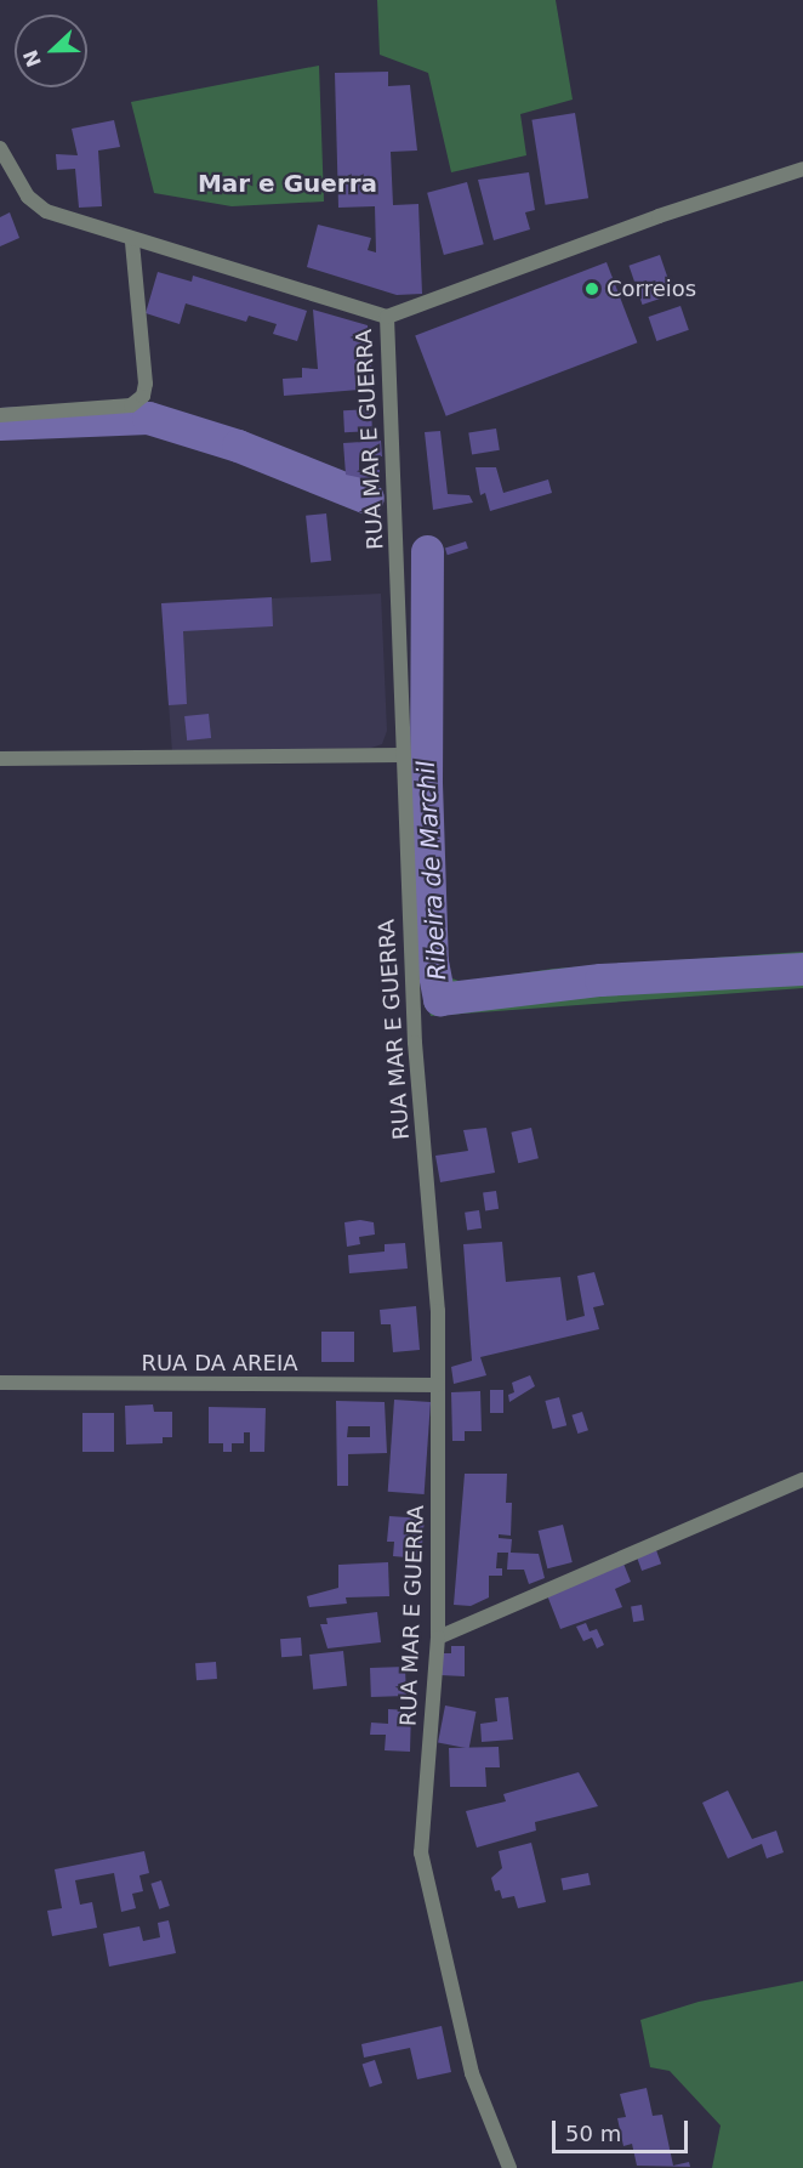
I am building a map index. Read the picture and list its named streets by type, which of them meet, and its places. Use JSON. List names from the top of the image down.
{
  "streets": {
    "street": ["RUA MAR E GUERRA", "RUA DA AREIA"]
  },
  "crossings": [
    ["RUA MAR E GUERRA", "RUA DA AREIA"]
  ],
  "districts": ["Mar e Guerra"],
  "water": ["Ribeira de Marchil"],
  "places": ["Correios"],
  "scale_bar": "50 m",
  "north": "left"
}
